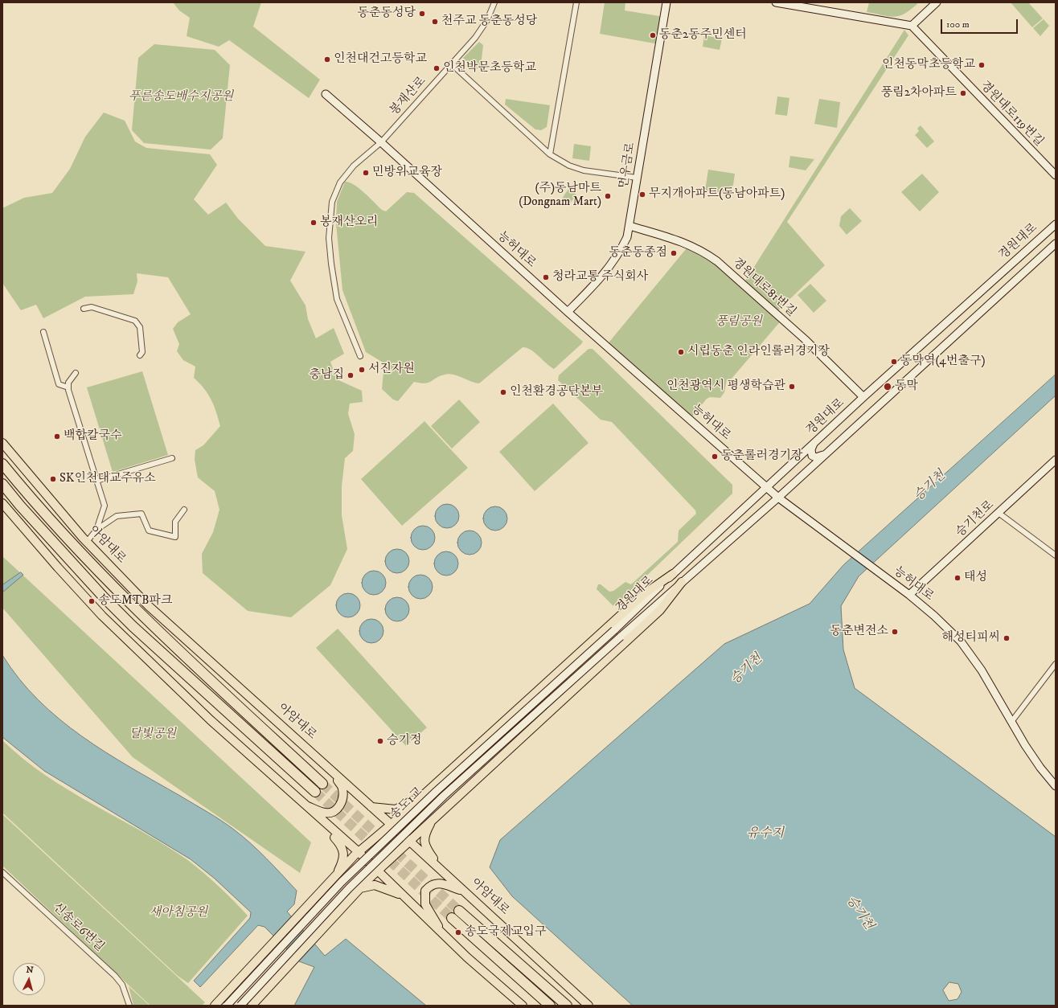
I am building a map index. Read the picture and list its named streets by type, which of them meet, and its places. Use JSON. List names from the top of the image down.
{
  "streets": {
    "highway": ["아암대로"],
    "main road": [
      "경원대로119번길",
      "먼우금로",
      "경원대로",
      "능허대로",
      "경원대로81번길",
      "승기천로",
      "송도1교"
    ],
    "street": ["봉재산로", "신송로6번길"]
  },
  "crossings": [
    ["봉재산로", "능허대로"],
    ["먼우금로", "능허대로"],
    ["먼우금로", "경원대로81번길"],
    ["경원대로", "능허대로"],
    ["경원대로", "경원대로81번길"],
    ["경원대로", "송도1교"],
    ["능허대로", "승기천로"]
  ],
  "water": ["승기천", "유수지"],
  "parks": [
    "푸른송도배수지공원",
    "풍림공원",
    "달빛공원",
    "새아침공원"
  ],
  "places": [
    "동춘동성당",
    "천주교 동춘동성당",
    "동춘2동주민센터",
    "인천대건고등학교",
    "인천동막초등학교",
    "인천박문초등학교",
    "풍림2차아파트",
    "민방위교육장",
    "무지개아파트(동남아파트)",
    "(주)동남마트 (Dongnam Mart)",
    "봉재산오리",
    "동춘동종점",
    "청라교통 주식회사",
    "시립동춘 인라인롤러경기장",
    "동막역(4번출구)",
    "서진자원",
    "충남집",
    "인천광역시 평생학습관",
    "동막",
    "인천환경공단본부",
    "백합칼국수",
    "동춘롤러경기장",
    "SK인천대교주유소",
    "태성",
    "송도MTB파크",
    "동춘변전소",
    "해성티피씨",
    "승기정",
    "송도국제교입구"
  ],
  "scale_bar": "100 m",
  "north": "top"
}
